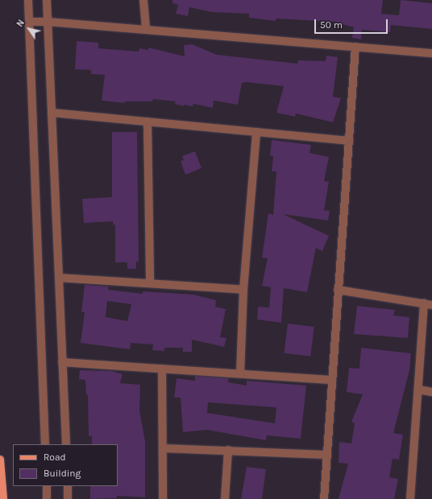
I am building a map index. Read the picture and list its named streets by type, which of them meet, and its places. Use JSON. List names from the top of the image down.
{
  "legend": ["Road", "Building"],
  "scale_bar": "50 m",
  "north": "top left"
}
